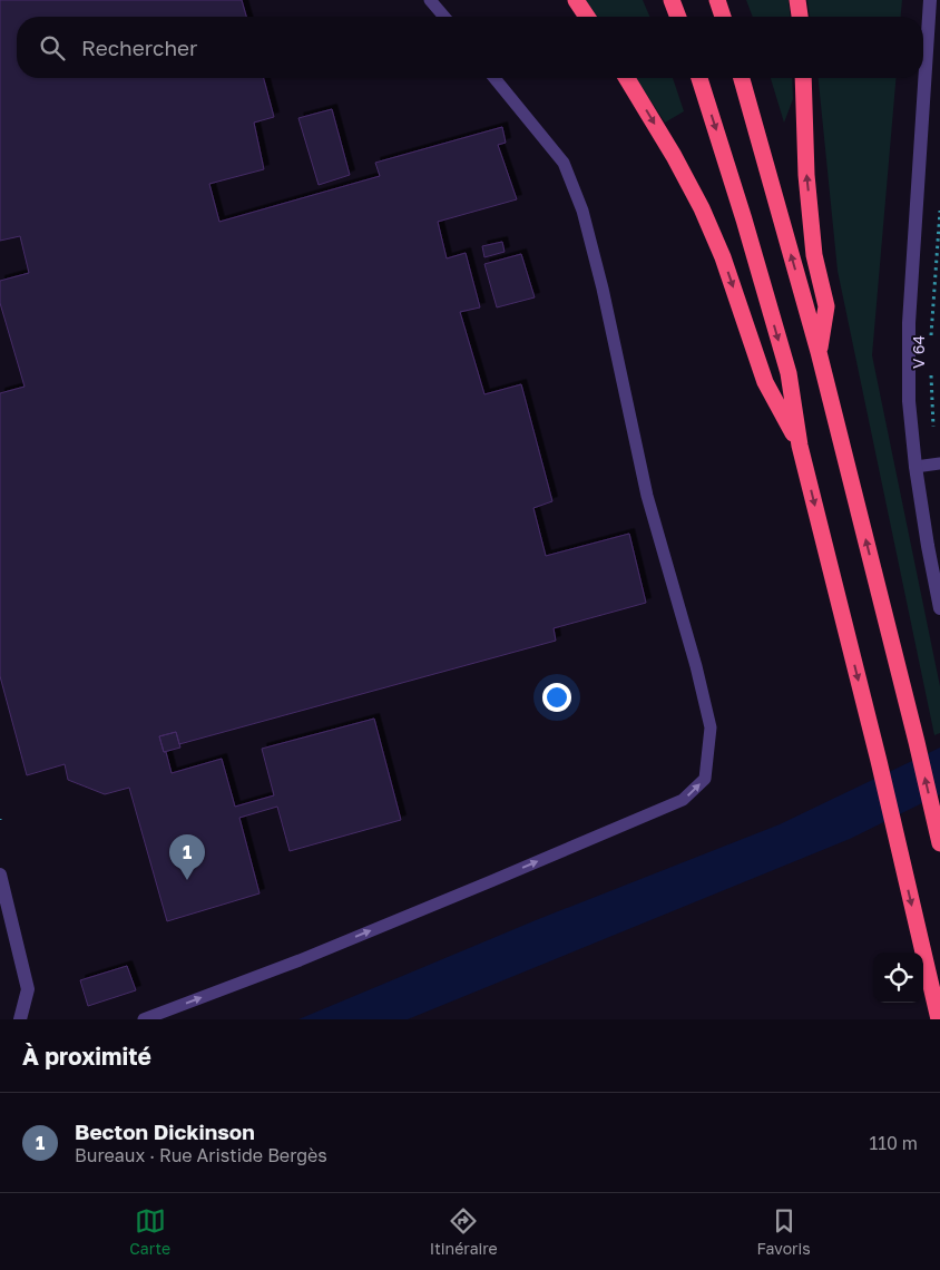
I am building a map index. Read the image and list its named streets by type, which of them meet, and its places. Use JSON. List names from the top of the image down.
{
  "streets": {
    "path": ["V 64"]
  },
  "page": {
    "search": "Rechercher",
    "pins": "1",
    "heading": "À proximité",
    "list": [
      {
        "mark": "1",
        "name": "Becton Dickinson",
        "note": "Bureaux · Rue Aristide Bergès",
        "value": "110 m"
      }
    ],
    "nav": ["Carte", "Itinéraire", "Favoris"]
  }
}
